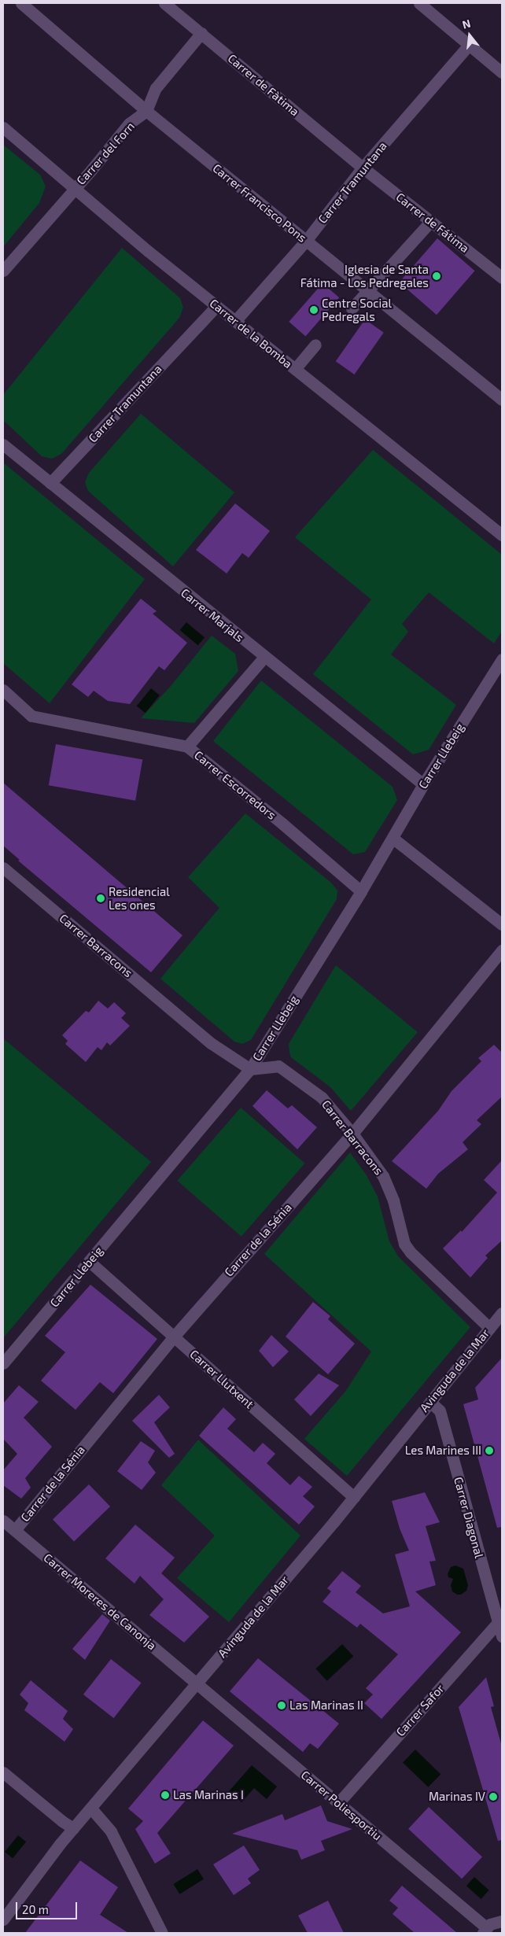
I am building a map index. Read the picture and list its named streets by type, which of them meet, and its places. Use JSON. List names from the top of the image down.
{
  "streets": {
    "street": [
      "Carrer de Fàtima",
      "Carrer del Forn",
      "Carrer Tramuntana",
      "Carrer Francisco Pons",
      "Carrer de Fátima",
      "Carrer de la Bomba",
      "Carrer Marjals",
      "Carrer Llebeig",
      "Carrer Escorredors",
      "Carrer Barracons",
      "Carrer de la Sénia",
      "Avinguda de la Mar",
      "Carrer Llutxent",
      "Carrer Diagonal",
      "Carrer Moreres de Canonja",
      "Carrer Safor",
      "Carrer Poliesportiu"
    ]
  },
  "crossings": [
    ["Carrer de Fàtima", "Carrer Tramuntana"],
    ["Carrer de Fàtima", "Carrer de Fátima"],
    ["Carrer del Forn", "Carrer Francisco Pons"],
    ["Carrer del Forn", "Carrer de la Bomba"],
    ["Carrer Tramuntana", "Carrer Francisco Pons"],
    ["Carrer Tramuntana", "Carrer de Fátima"],
    ["Carrer Tramuntana", "Carrer de la Bomba"],
    ["Carrer Tramuntana", "Carrer Marjals"],
    ["Carrer Marjals", "Carrer Llebeig"],
    ["Carrer Llebeig", "Carrer Escorredors"],
    ["Carrer Llebeig", "Carrer Barracons"],
    ["Carrer Llebeig", "Carrer Llutxent"],
    ["Carrer Barracons", "Carrer de la Sénia"],
    ["Carrer Barracons", "Avinguda de la Mar"],
    ["Carrer de la Sénia", "Carrer Llutxent"],
    ["Carrer de la Sénia", "Carrer Moreres de Canonja"],
    ["Avinguda de la Mar", "Carrer Llutxent"],
    ["Avinguda de la Mar", "Carrer Diagonal"],
    ["Avinguda de la Mar", "Carrer Moreres de Canonja"],
    ["Avinguda de la Mar", "Carrer Poliesportiu"],
    ["Carrer Diagonal", "Carrer Safor"],
    ["Carrer Moreres de Canonja", "Carrer Poliesportiu"],
    ["Carrer Safor", "Carrer Poliesportiu"]
  ],
  "places": [
    "Iglesia de Santa Fátima - Los Pedregales",
    "Centre Social Pedregals",
    "Residencial Les ones",
    "Les Marines III",
    "Las Marinas II",
    "Las Marinas I",
    "Marinas IV"
  ],
  "scale_bar": "20 m",
  "north": "top"
}
